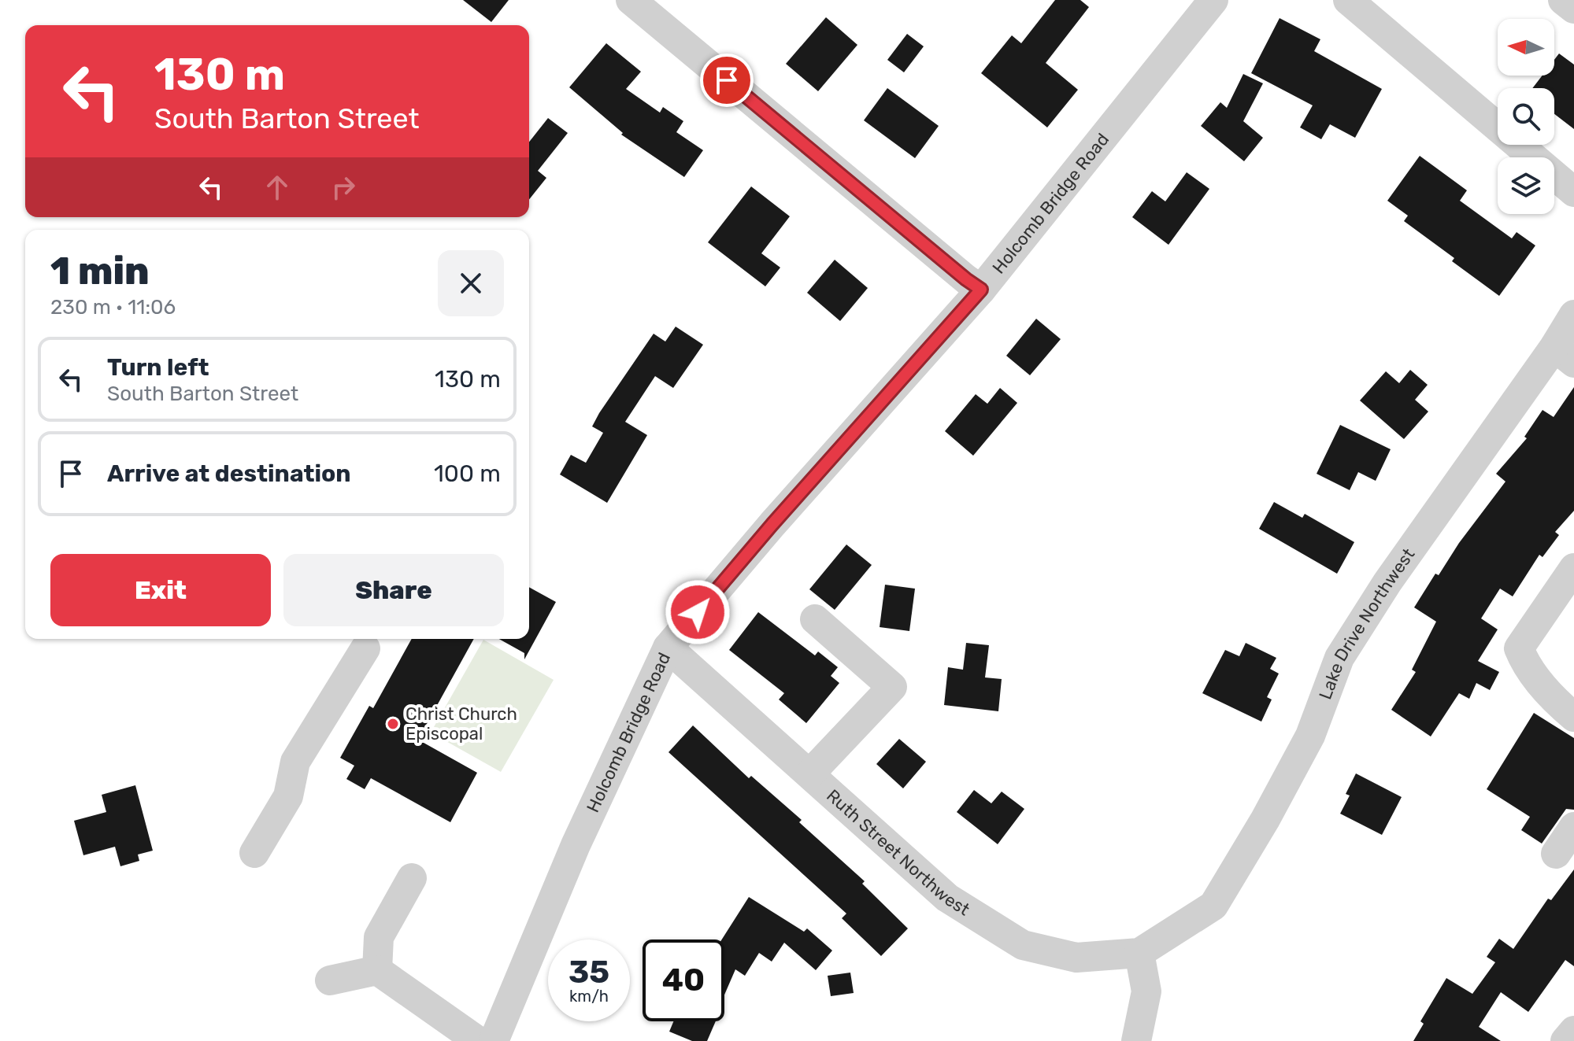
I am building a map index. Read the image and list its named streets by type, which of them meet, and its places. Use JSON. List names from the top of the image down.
{
  "streets": {
    "street": ["Holcomb Bridge Road", "Lake Drive Northwest", "Ruth Street Northwest"]
  },
  "crossings": [
    ["Holcomb Bridge Road", "Ruth Street Northwest"],
    ["Lake Drive Northwest", "Ruth Street Northwest"]
  ],
  "places": ["Christ Church Episcopal"],
  "north": "left",
  "page": {
    "turn": ["130 m", "South Barton Street"],
    "heading": ["1 min", "230 m · 11:06"],
    "list": [
      {
        "name": "Turn left",
        "note": "South Barton Street",
        "value": "130 m"
      },
      {
        "name": "Arrive at destination",
        "value": "100 m"
      }
    ],
    "buttons": ["Exit", "Share"],
    "speed": "35 km/h",
    "limit": "40"
  }
}
